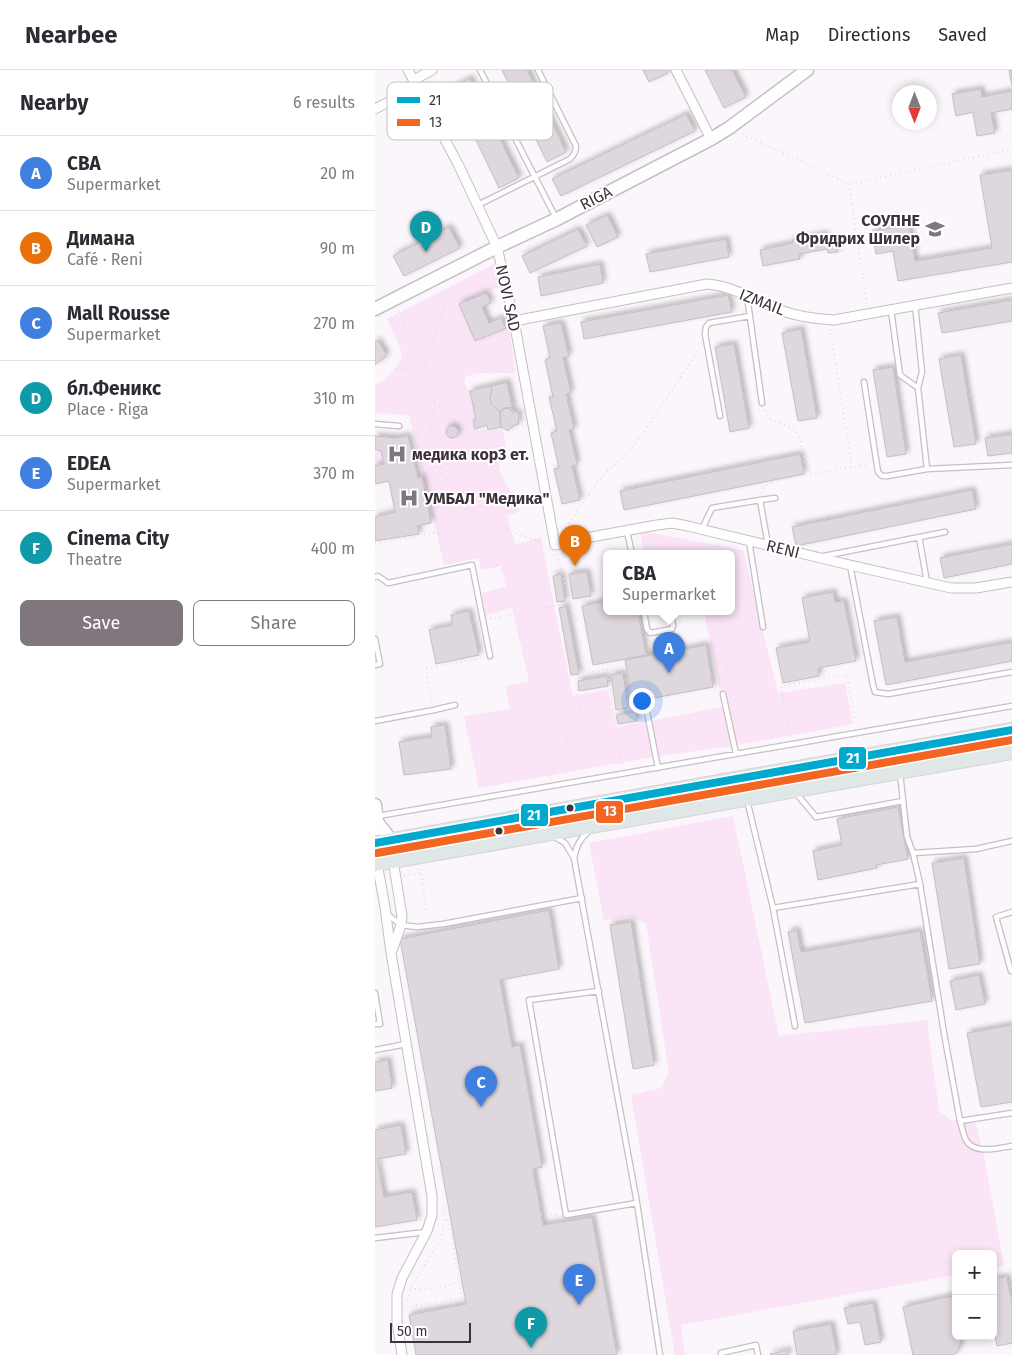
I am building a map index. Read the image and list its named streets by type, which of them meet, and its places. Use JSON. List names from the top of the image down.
{
  "streets": {
    "street": [
      "RIGA",
      "NOVI SAD",
      "IZMAIL",
      "RENI"
    ]
  },
  "crossings": [
    ["RIGA", "NOVI SAD"],
    ["NOVI SAD", "IZMAIL"],
    ["NOVI SAD", "RENI"]
  ],
  "places": {
    "school or university": ["СОУПНЕ Фридрих Шилер"],
    "hospital": ["медика кор3 ет.", "УМБАЛ \"Медика\""]
  },
  "lines": ["transit line 21", "transit line 13"],
  "legend": ["21", "13"],
  "scale_bar": "50 m",
  "north": "bottom",
  "page": {
    "header": "Nearbee",
    "nav": ["Map", "Directions", "Saved"],
    "heading": ["Nearby", "6 results"],
    "list": [
      {
        "mark": "A",
        "name": "CBA",
        "note": "Supermarket",
        "value": "20 m"
      },
      {
        "mark": "B",
        "name": "Димана",
        "note": "Café · Reni",
        "value": "90 m"
      },
      {
        "mark": "C",
        "name": "Mall Rousse",
        "note": "Supermarket",
        "value": "270 m"
      },
      {
        "mark": "D",
        "name": "бл.Феникс",
        "note": "Place · Riga",
        "value": "310 m"
      },
      {
        "mark": "E",
        "name": "EDEA",
        "note": "Supermarket",
        "value": "370 m"
      },
      {
        "mark": "F",
        "name": "Cinema City",
        "note": "Theatre",
        "value": "400 m"
      }
    ],
    "pins": [
      "D",
      "B",
      "A",
      "C",
      "E",
      "F"
    ],
    "popup": ["CBA", "Supermarket"],
    "buttons": ["Save", "Share"],
    "map_buttons": ["+", "−"],
    "scale": "50 m"
  }
}
